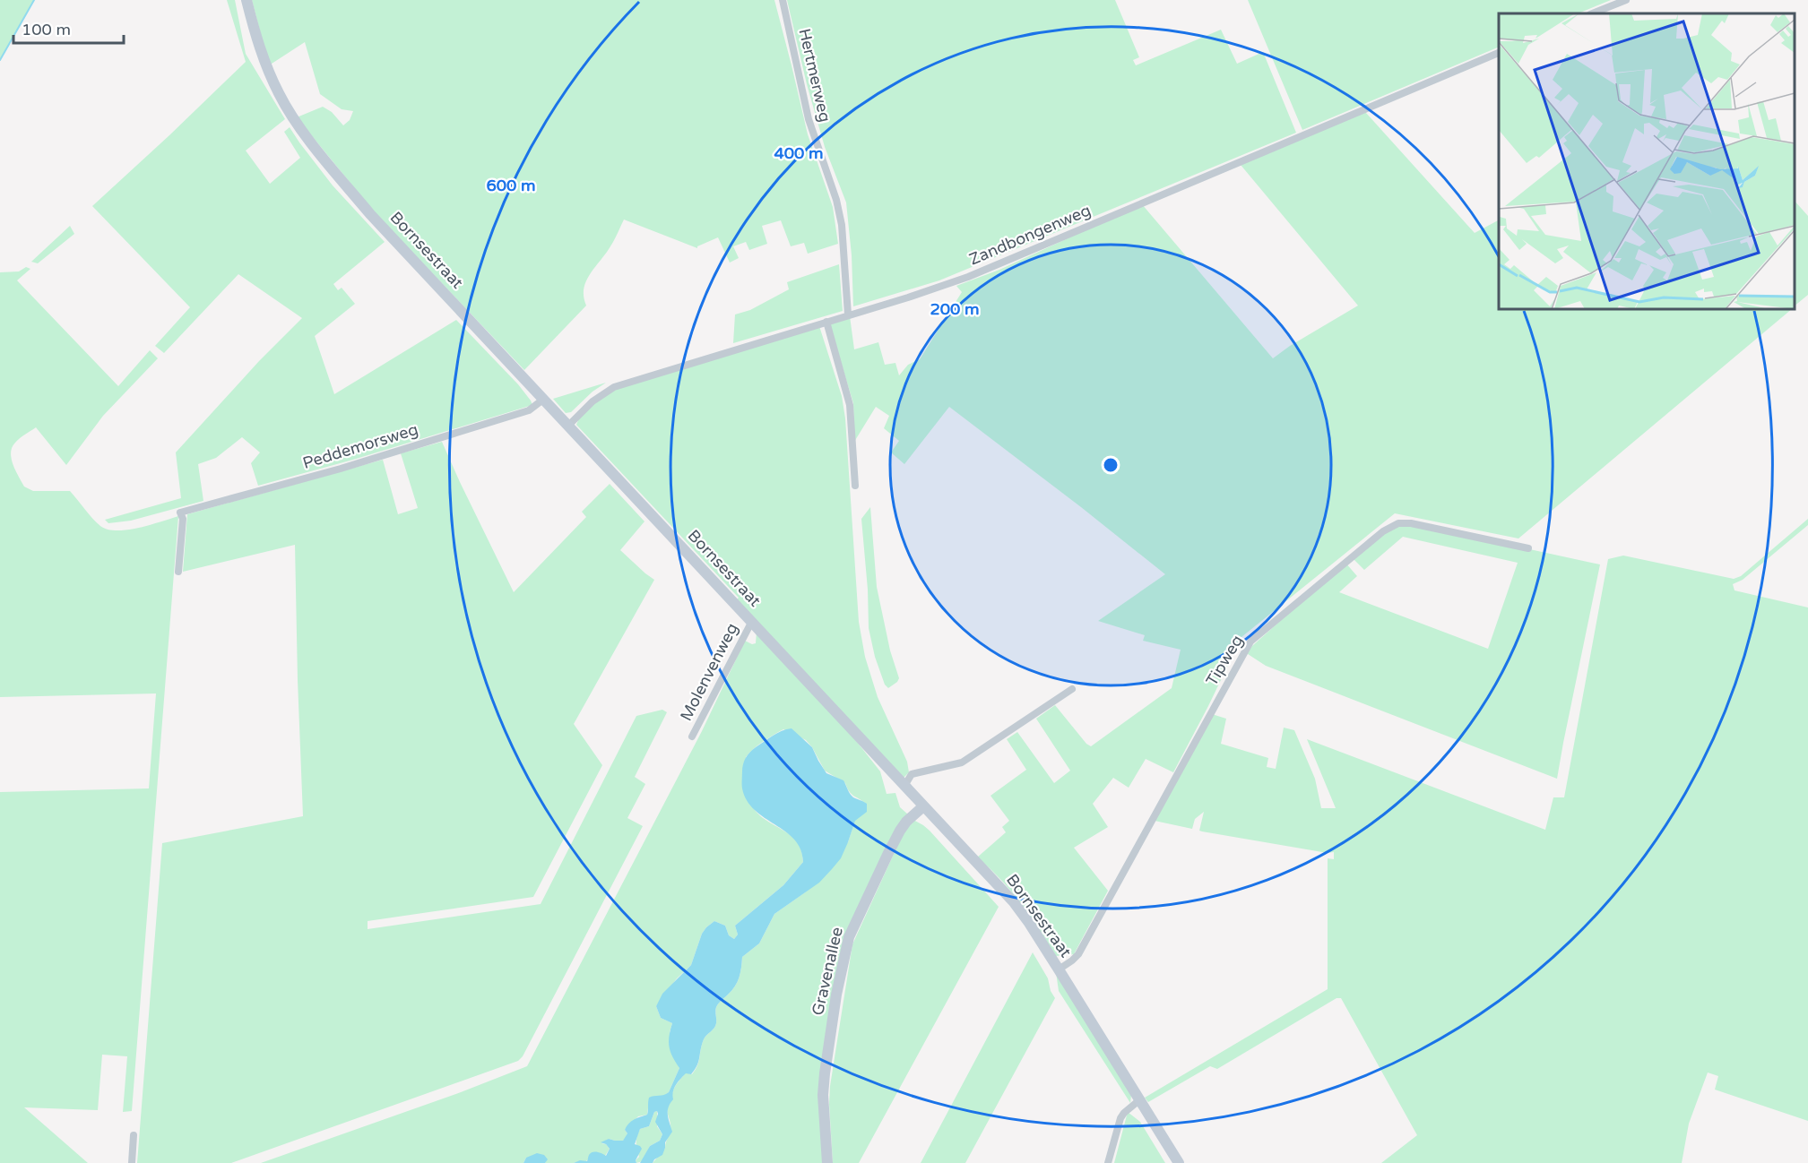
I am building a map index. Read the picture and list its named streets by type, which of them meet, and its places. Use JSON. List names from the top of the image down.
{
  "streets": {
    "street": [
      "Hertmerweg",
      "Zandbongenweg",
      "Bornsestraat",
      "Peddemorsweg",
      "Tipweg",
      "Molenvenweg",
      "Gravenallee"
    ]
  },
  "crossings": [
    ["Hertmerweg", "Zandbongenweg"],
    ["Zandbongenweg", "Bornsestraat"],
    ["Bornsestraat", "Peddemorsweg"],
    ["Bornsestraat", "Tipweg"],
    ["Bornsestraat", "Molenvenweg"],
    ["Bornsestraat", "Gravenallee"]
  ],
  "scale_bar": "100 m",
  "rings": ["400 m", "600 m", "200 m"]
}
